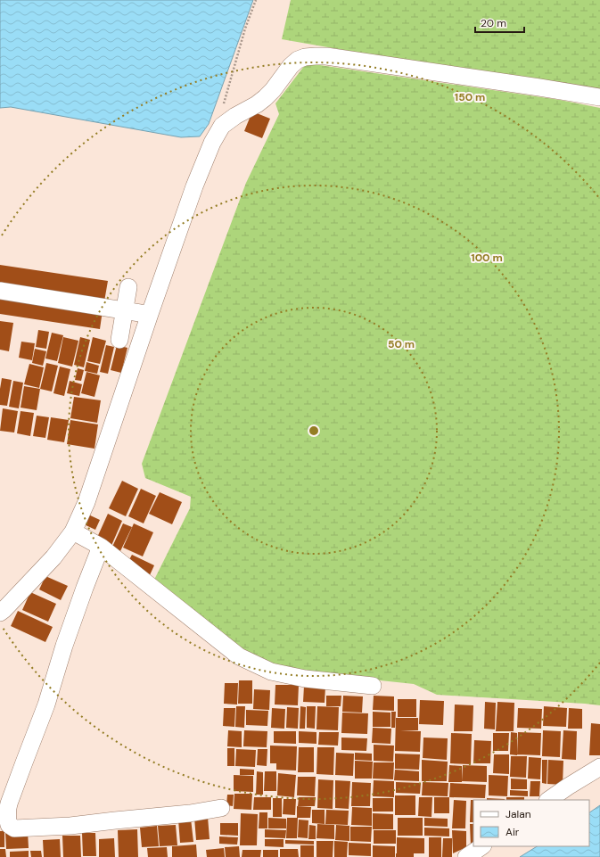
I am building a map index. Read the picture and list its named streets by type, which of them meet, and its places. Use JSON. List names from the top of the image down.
{
  "legend": ["Jalan", "Air"],
  "scale_bar": "20 m",
  "rings": ["150 m", "100 m", "50 m"]
}
